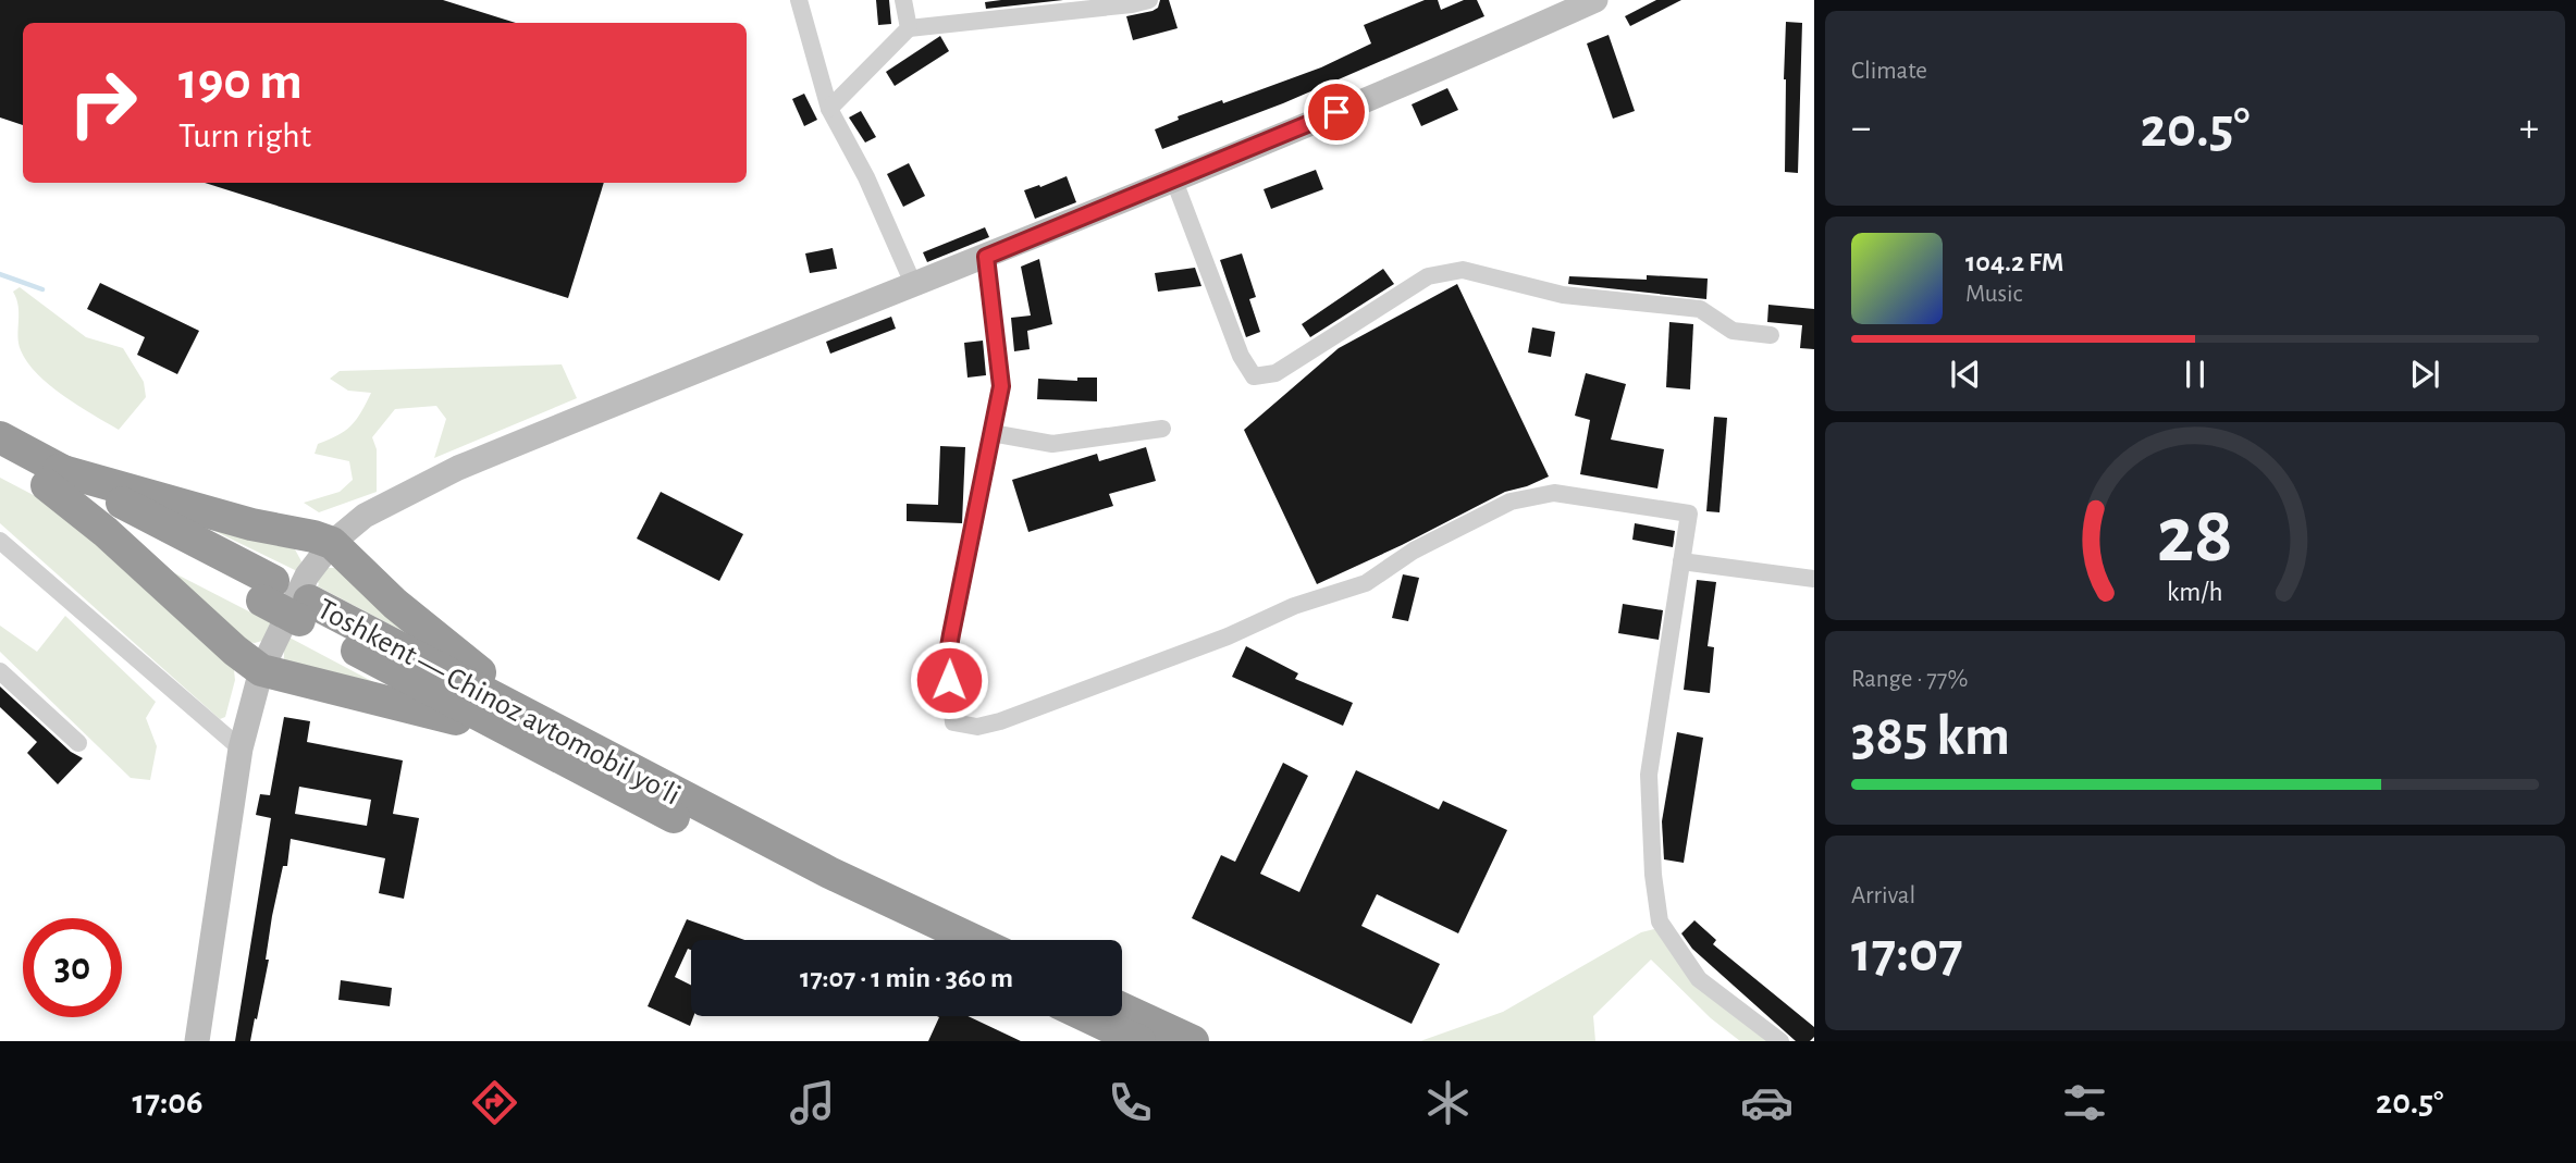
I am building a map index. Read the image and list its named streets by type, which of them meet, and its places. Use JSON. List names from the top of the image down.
{
  "streets": {
    "highway": ["Toshkent — Chinoz avtomobil yoʻli"]
  },
  "page": {
    "tile": [
      "Climate",
      ["Range · 77%", "385 km"],
      ["Arrival", "17:07"]
    ],
    "turn": ["190 m", "Turn right"],
    "heat": ["−", "20.5°", "+"],
    "song": ["104.2 FM", "Music"],
    "limit": "30",
    "trip": "17:07 · 1 min · 360 m",
    "tabs": ["17:06", "20.5°"],
    "gauge": ["28", "km/h"]
  }
}
